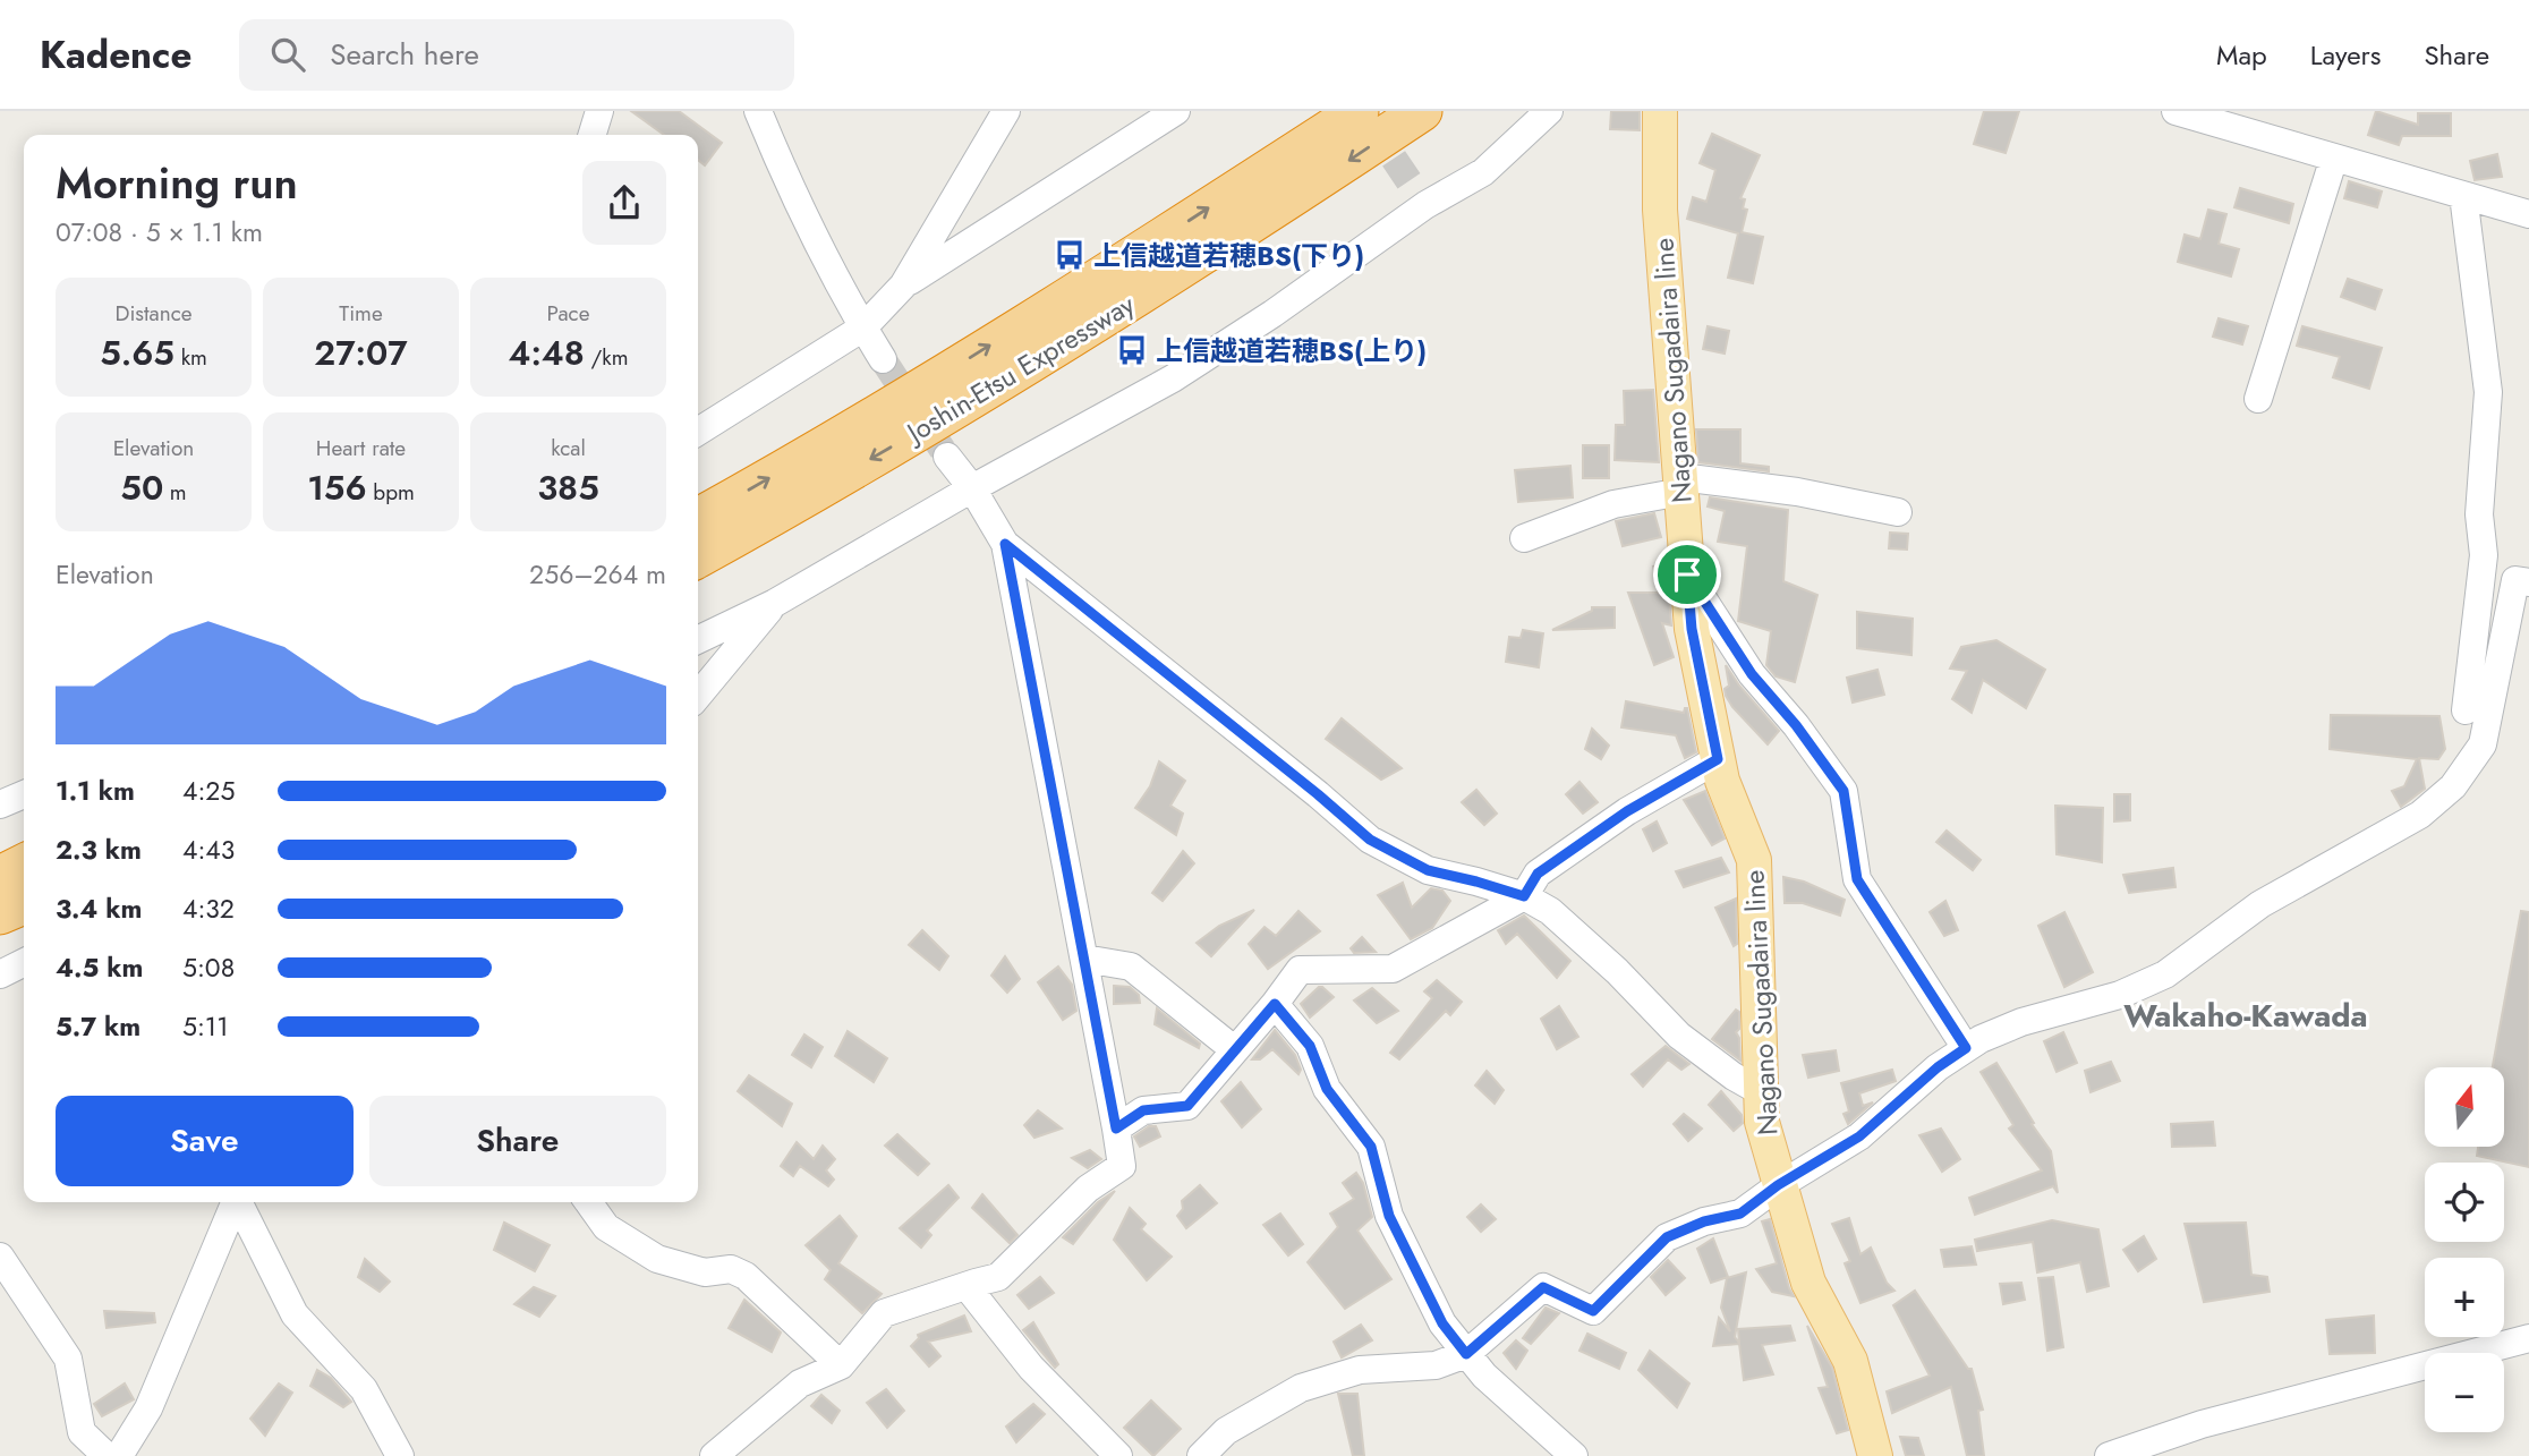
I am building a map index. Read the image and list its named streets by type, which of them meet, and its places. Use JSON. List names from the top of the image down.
{
  "streets": {
    "highway": ["Joshin-Etsu Expressway"],
    "main road": ["Nagano Sugadaira line"]
  },
  "districts": ["Wakaho-Kawada"],
  "places": {
    "bus stop": ["上信越道若穂BS(下り)", "上信越道若穂BS(上り)"]
  },
  "north": "top",
  "page": {
    "header": "Kadence",
    "search": "Search here",
    "nav": ["Map", "Layers", "Share"],
    "heading": ["Morning run", "07:08 · 5 × 1.1 km"],
    "stats": [
      ["Distance", "5.65 km"],
      ["Time", "27:07"],
      ["Pace", "4:48 /km"],
      ["Elevation", "50 m"],
      ["Heart rate", "156 bpm"],
      ["kcal", "385"]
    ],
    "chart": ["Elevation", "256–264 m"],
    "list": [
      {
        "name": "1.1 km",
        "note": "4:25"
      },
      {
        "name": "2.3 km",
        "note": "4:43"
      },
      {
        "name": "3.4 km",
        "note": "4:32"
      },
      {
        "name": "4.5 km",
        "note": "5:08"
      },
      {
        "name": "5.7 km",
        "note": "5:11"
      }
    ],
    "map_buttons": ["+", "−"],
    "buttons": ["Save", "Share"]
  }
}
